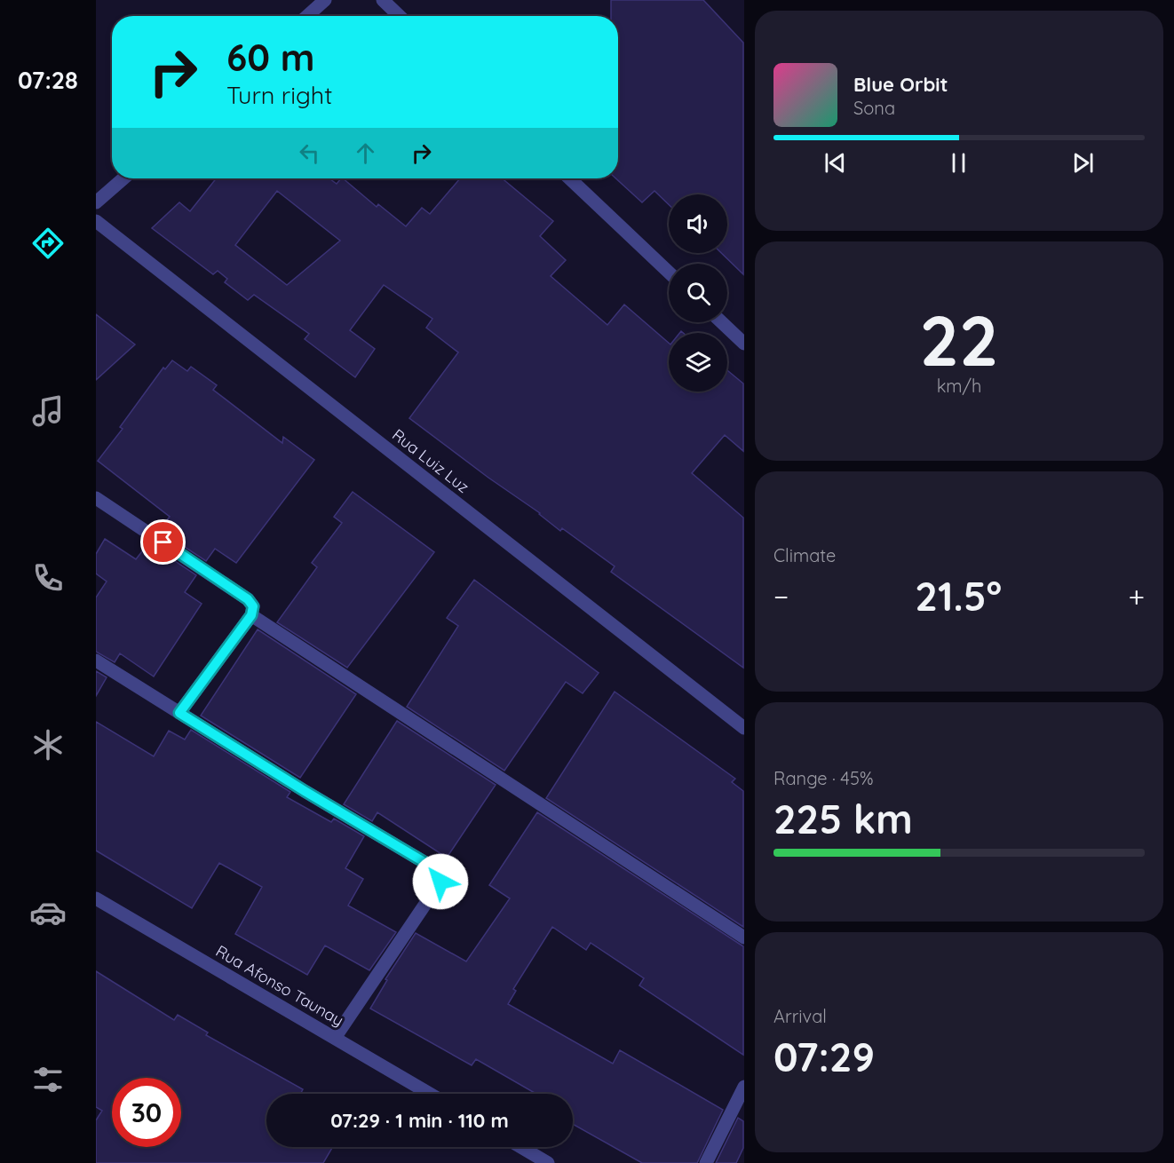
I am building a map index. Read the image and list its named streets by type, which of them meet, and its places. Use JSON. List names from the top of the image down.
{
  "streets": {
    "street": ["Rua Luiz Luz", "Rua Afonso Taunay"]
  },
  "page": {
    "tabs": "07:28",
    "turn": ["60 m", "Turn right"],
    "song": ["Blue Orbit", "Sona"],
    "tile": [
      ["22", "km/h"],
      "Climate",
      ["Range · 45%", "225 km"],
      ["Arrival", "07:29"]
    ],
    "heat": ["−", "21.5°", "+"],
    "limit": "30",
    "trip": "07:29 · 1 min · 110 m"
  }
}
